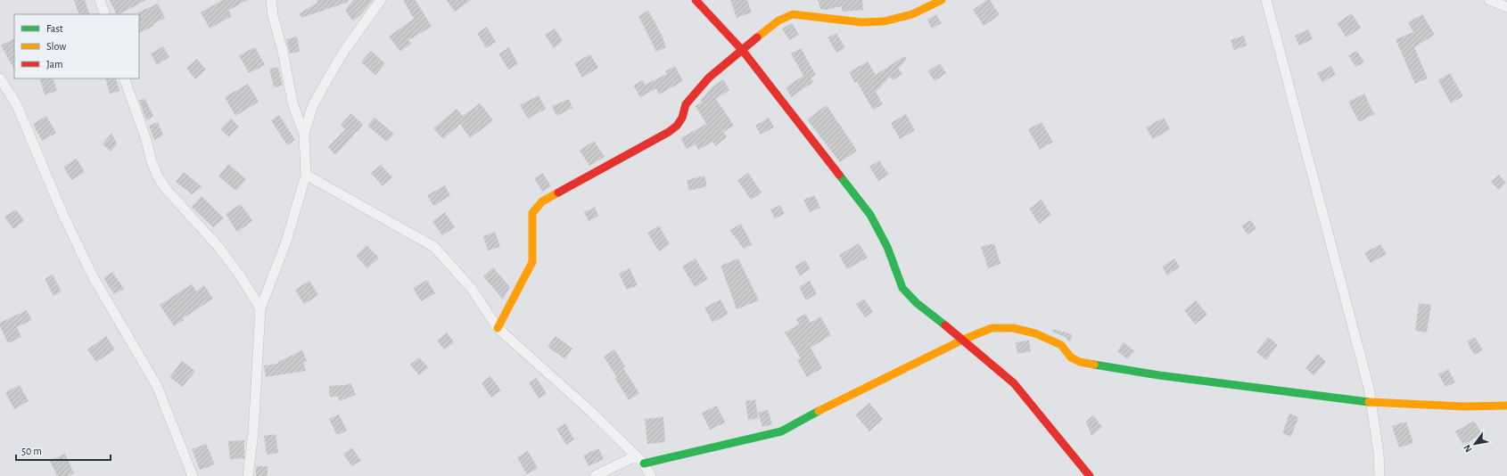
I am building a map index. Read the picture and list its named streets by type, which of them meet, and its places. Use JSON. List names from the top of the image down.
{
  "legend": ["Fast", "Slow", "Jam"],
  "scale_bar": "50 m",
  "north": "bottom left"
}
